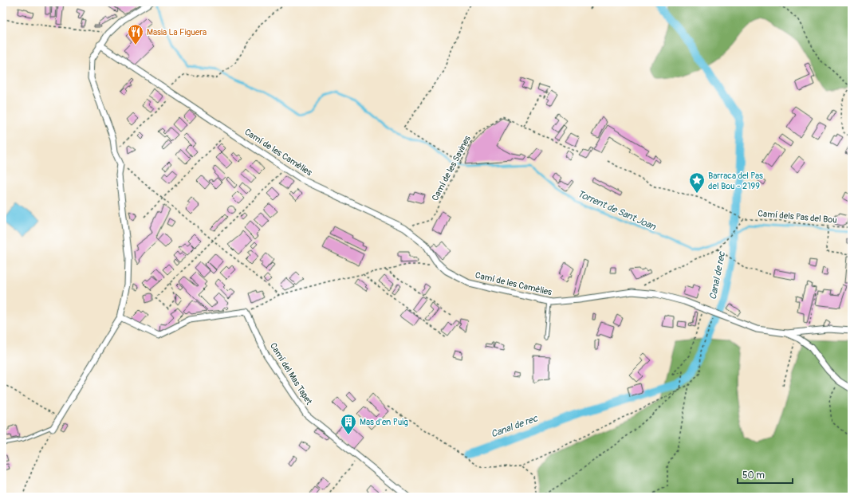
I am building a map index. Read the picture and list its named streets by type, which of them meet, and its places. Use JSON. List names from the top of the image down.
{
  "streets": {
    "street": ["Camí de les Camèlies", "Camí del Mas Tapet"],
    "path": ["Camí de les Savines", "Camí dels Pas del Bou"]
  },
  "crossings": [
    ["Camí de les Camèlies", "Camí de les Savines"]
  ],
  "water": ["Torrent de Sant Joan", "Canal de rec"],
  "places": {
    "restaurant": ["Masia La Figuera"],
    "place": ["Barraca del Pas del Bou - 2199"],
    "building": ["Mas d'en Puig"]
  },
  "scale_bar": "50 m"
}
